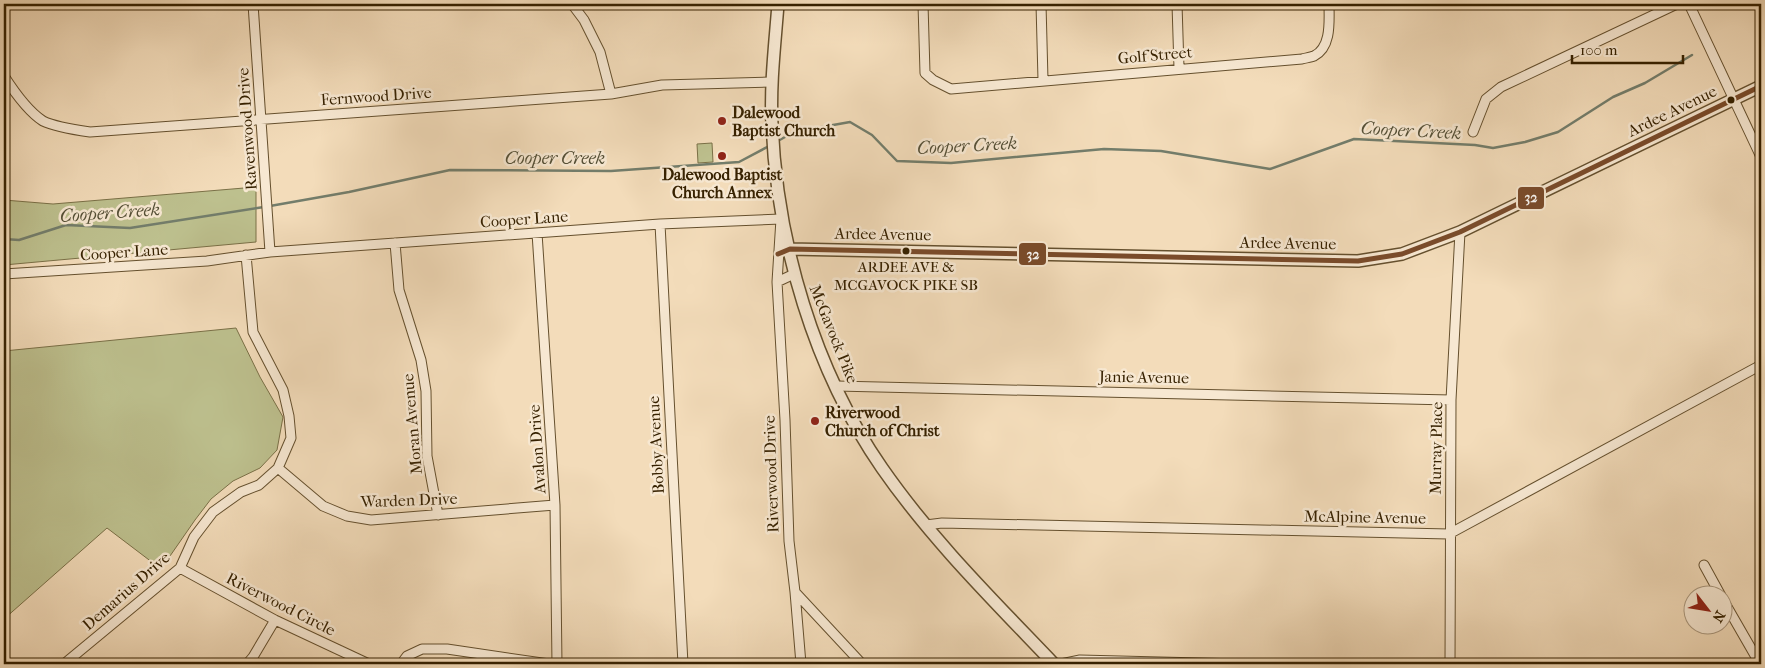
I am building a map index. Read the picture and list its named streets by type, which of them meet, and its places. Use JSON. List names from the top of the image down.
{
  "streets": {
    "street": [
      "Golf Street",
      "Fernwood Drive",
      "Ardee Avenue",
      "Ravenwood Drive",
      "Cooper Lane",
      "McGavock Pike",
      "Janie Avenue",
      "Moran Avenue",
      "Bobby Avenue",
      "Murray Place",
      "Avalon Drive",
      "Riverwood Drive",
      "Warden Drive",
      "McAlpine Avenue",
      "Demarius Drive",
      "Riverwood Circle"
    ]
  },
  "crossings": [
    ["Fernwood Drive", "Ravenwood Drive"],
    ["Fernwood Drive", "McGavock Pike"],
    ["Ardee Avenue", "McGavock Pike"],
    ["Ardee Avenue", "Murray Place"],
    ["Ardee Avenue", "Riverwood Drive"],
    ["Ravenwood Drive", "Cooper Lane"],
    ["Cooper Lane", "McGavock Pike"],
    ["Cooper Lane", "Moran Avenue"],
    ["Cooper Lane", "Bobby Avenue"],
    ["Cooper Lane", "Avalon Drive"],
    ["Cooper Lane", "Riverwood Drive"],
    ["Cooper Lane", "Demarius Drive"],
    ["McGavock Pike", "Janie Avenue"],
    ["McGavock Pike", "Riverwood Drive"],
    ["McGavock Pike", "McAlpine Avenue"],
    ["Janie Avenue", "Murray Place"],
    ["Moran Avenue", "Warden Drive"],
    ["Murray Place", "McAlpine Avenue"],
    ["Avalon Drive", "Warden Drive"],
    ["Warden Drive", "Demarius Drive"],
    ["Demarius Drive", "Riverwood Circle"]
  ],
  "water": ["Cooper Creek"],
  "places": [
    "Dalewood Baptist Church",
    "Dalewood Baptist Church Annex",
    "ARDEE AVE & MCGAVOCK PIKE SB",
    "Riverwood Church of Christ"
  ],
  "lines": ["transit line 32"],
  "scale_bar": "100 m",
  "north": "bottom right"
}
